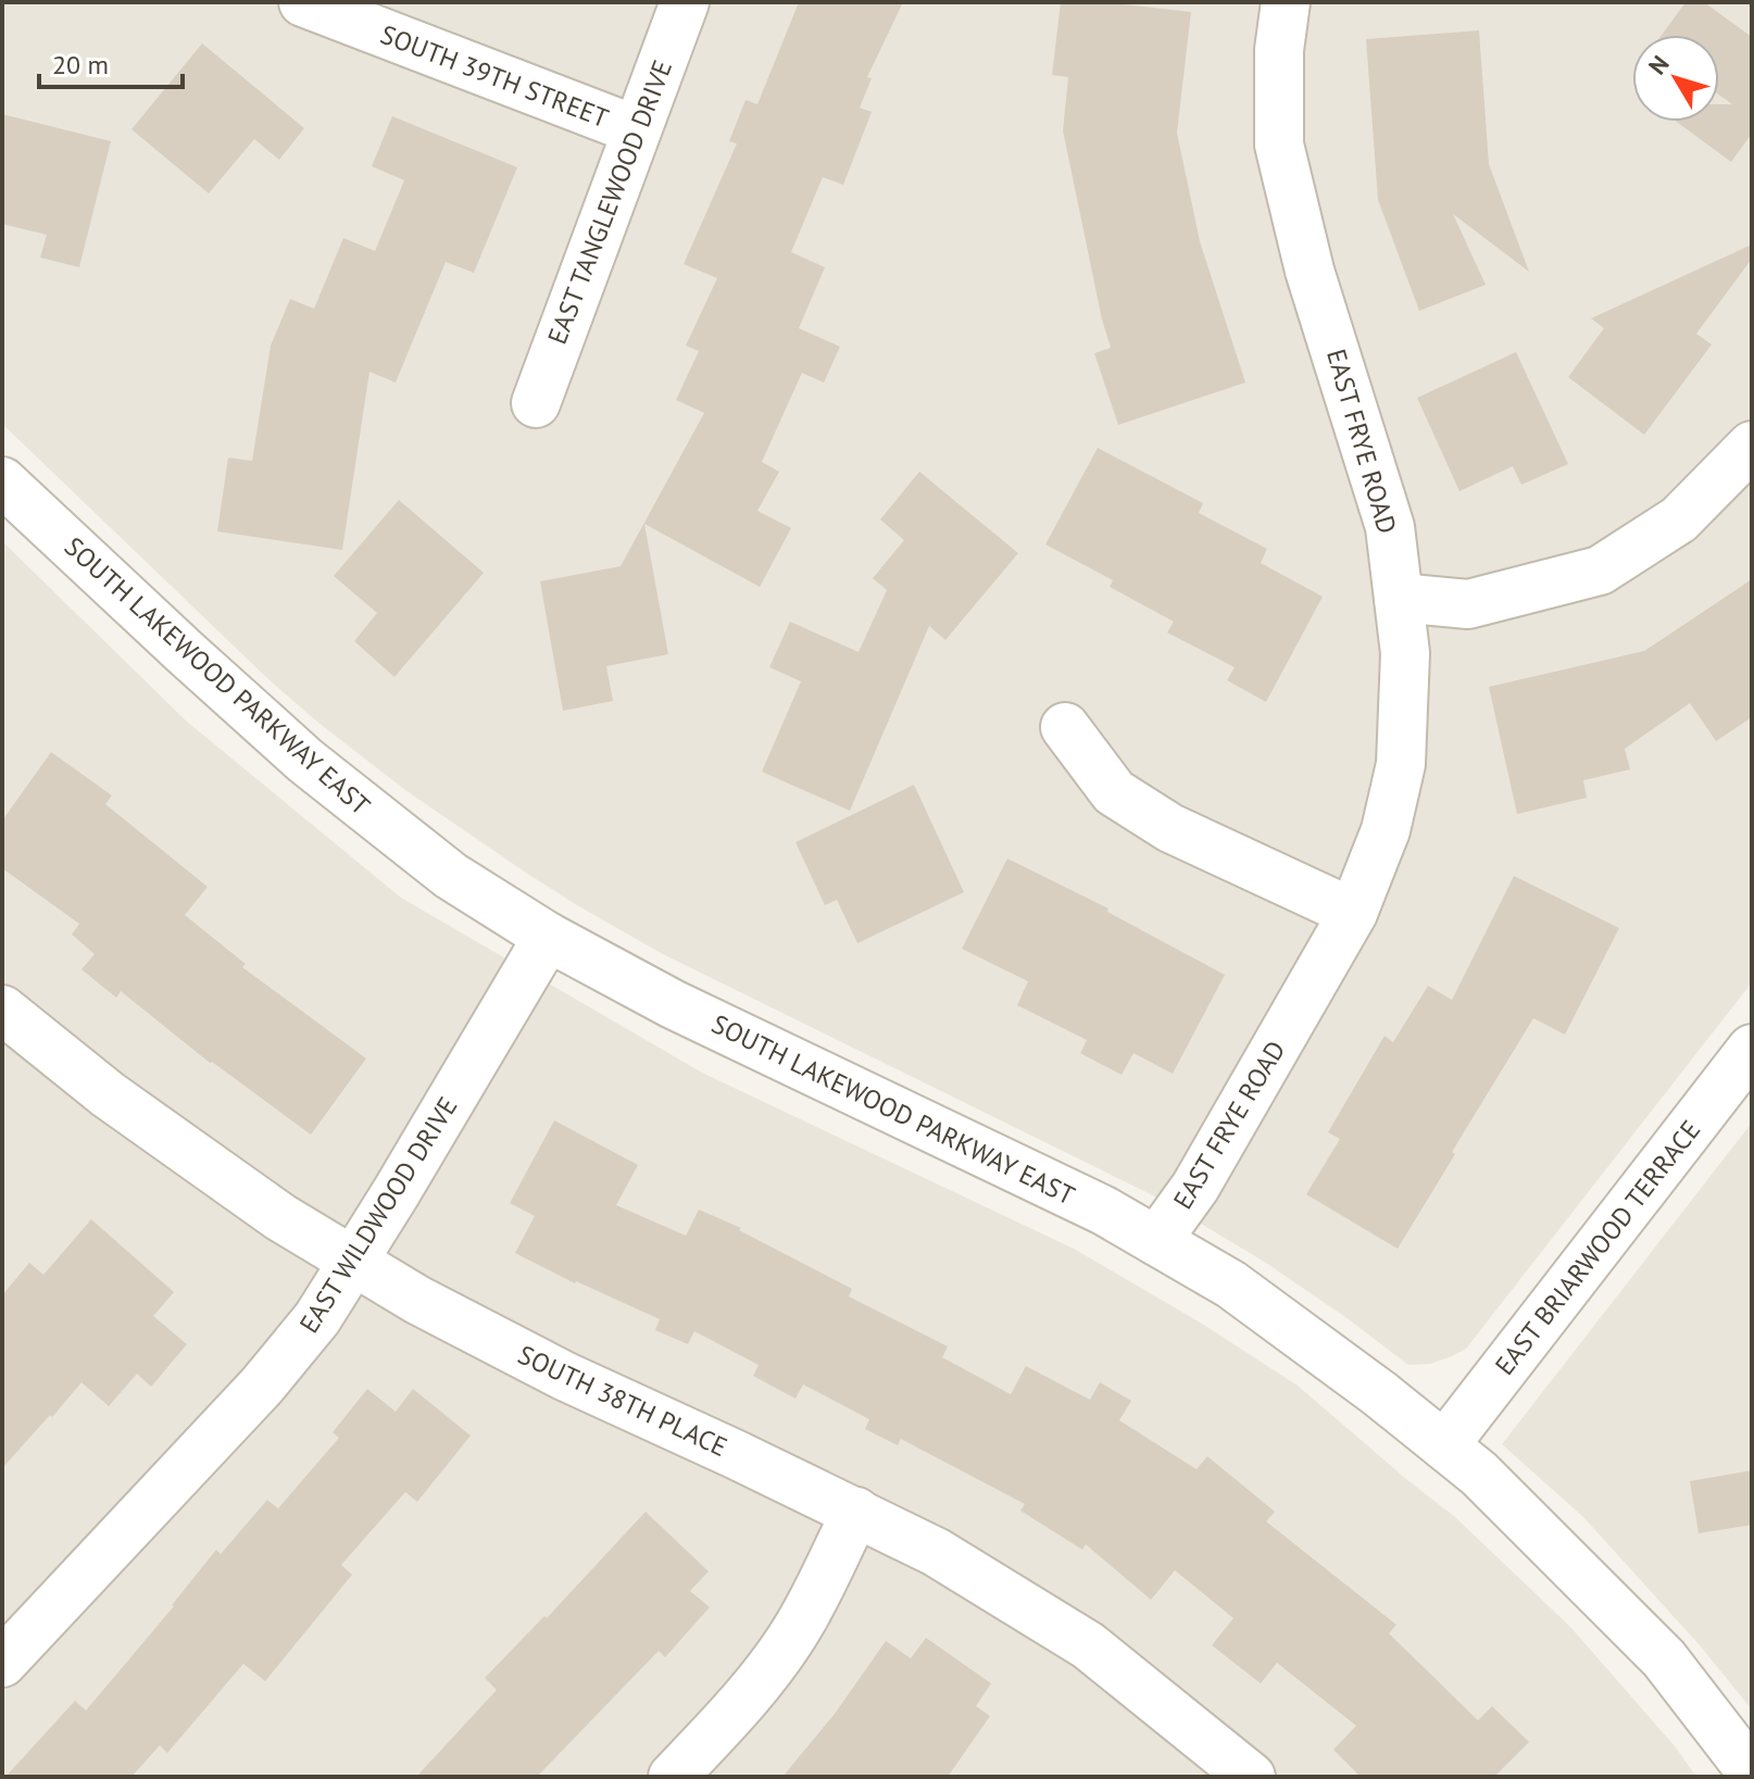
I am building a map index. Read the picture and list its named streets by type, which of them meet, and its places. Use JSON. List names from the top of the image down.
{
  "streets": {
    "street": [
      "SOUTH 39TH STREET",
      "EAST TANGLEWOOD DRIVE",
      "EAST FRYE ROAD",
      "SOUTH LAKEWOOD PARKWAY EAST",
      "EAST WILDWOOD DRIVE",
      "EAST BRIARWOOD TERRACE",
      "SOUTH 38TH PLACE"
    ]
  },
  "crossings": [
    ["SOUTH 39TH STREET", "EAST TANGLEWOOD DRIVE"],
    ["EAST FRYE ROAD", "SOUTH LAKEWOOD PARKWAY EAST"],
    ["SOUTH LAKEWOOD PARKWAY EAST", "EAST WILDWOOD DRIVE"],
    ["SOUTH LAKEWOOD PARKWAY EAST", "EAST BRIARWOOD TERRACE"],
    ["EAST WILDWOOD DRIVE", "SOUTH 38TH PLACE"]
  ],
  "scale_bar": "20 m",
  "north": "top left"
}
